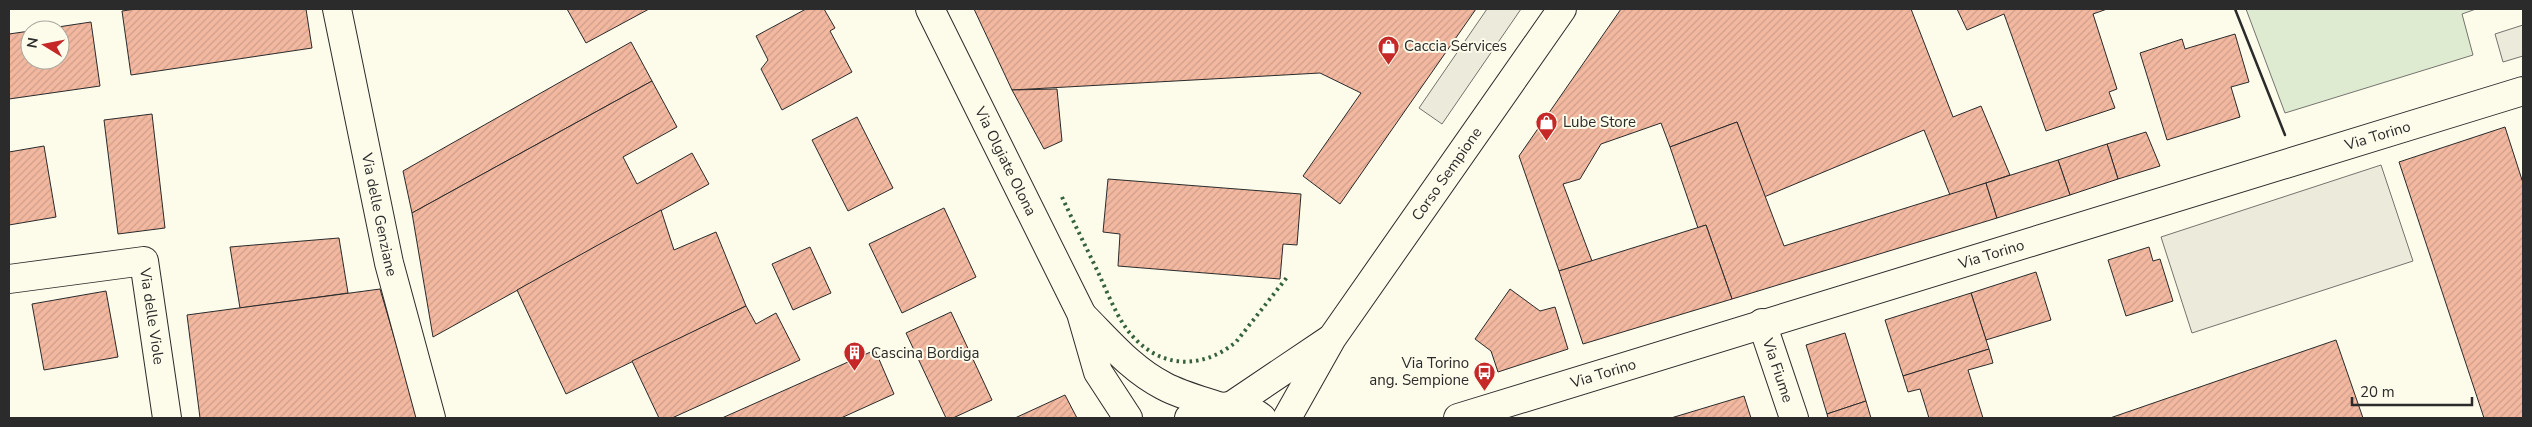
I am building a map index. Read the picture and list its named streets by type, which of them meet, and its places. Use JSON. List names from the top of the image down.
{
  "streets": {
    "street": [
      "Via Torino",
      "Via Olgiate Olona",
      "Corso Sempione",
      "Via delle Genziane",
      "Via delle Viole",
      "Via Fiume"
    ]
  },
  "crossings": [
    ["Via Torino", "Via Fiume"],
    ["Via Olgiate Olona", "Corso Sempione"]
  ],
  "places": {
    "shop": ["Caccia Services", "Lube Store"],
    "building": ["Cascina Bordiga"],
    "bus stop": ["Via Torino ang. Sempione"]
  },
  "scale_bar": "20 m",
  "north": "left"
}
